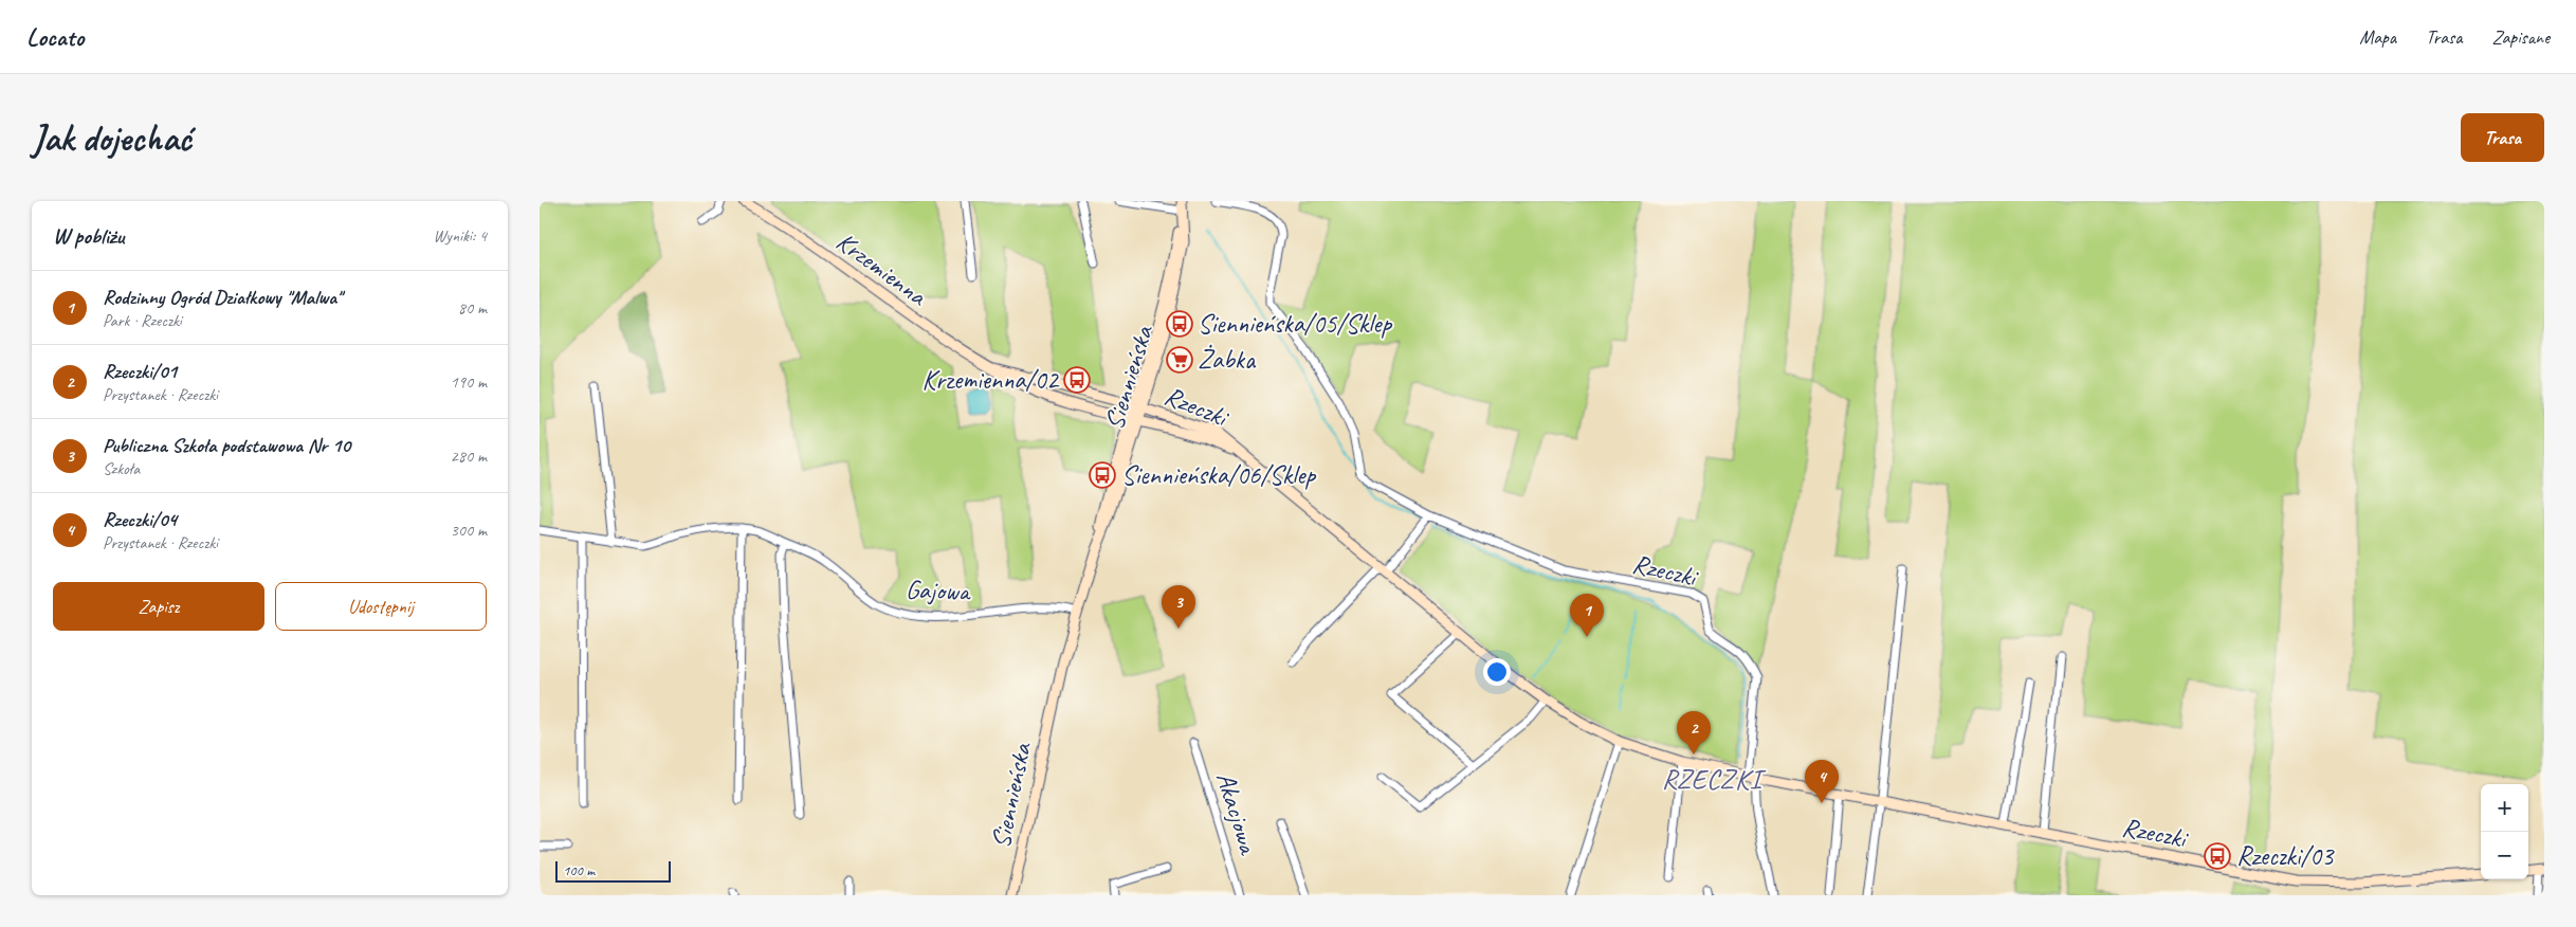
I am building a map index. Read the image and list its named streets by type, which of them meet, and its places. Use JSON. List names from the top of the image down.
{
  "streets": {
    "main road": ["Krzemienna", "Siennieńska", "Rzeczki"],
    "street": ["Gajowa", "Akacjowa"]
  },
  "crossings": [
    ["Krzemienna", "Siennieńska"],
    ["Krzemienna", "Rzeczki"],
    ["Siennieńska", "Rzeczki"],
    ["Siennieńska", "Gajowa"]
  ],
  "districts": ["RZECZKI"],
  "places": {
    "bus stop": [
      "Siennieńska/05/Sklep",
      "Krzemienna/02",
      "Siennieńska/06/Sklep",
      "Rzeczki/03"
    ],
    "supermarket": ["Żabka"]
  },
  "scale_bar": "100 m",
  "page": {
    "header": "Locato",
    "nav": ["Mapa", "Trasa", "Zapisane"],
    "buttons": [
      "Trasa",
      ["Zapisz", "Udostępnij"]
    ],
    "title": "Jak dojechać",
    "heading": ["W pobliżu", "Wyniki: 4"],
    "list": [
      {
        "mark": "1",
        "name": "Rodzinny Ogród Działkowy \"Malwa\"",
        "note": "Park · Rzeczki",
        "value": "80 m"
      },
      {
        "mark": "2",
        "name": "Rzeczki/01",
        "note": "Przystanek · Rzeczki",
        "value": "190 m"
      },
      {
        "mark": "3",
        "name": "Publiczna Szkoła podstawowa Nr 10",
        "note": "Szkoła",
        "value": "280 m"
      },
      {
        "mark": "4",
        "name": "Rzeczki/04",
        "note": "Przystanek · Rzeczki",
        "value": "300 m"
      }
    ],
    "pins": [
      "3",
      "1",
      "2",
      "4"
    ],
    "map_buttons": ["+", "−"],
    "scale": "100 m"
  }
}
